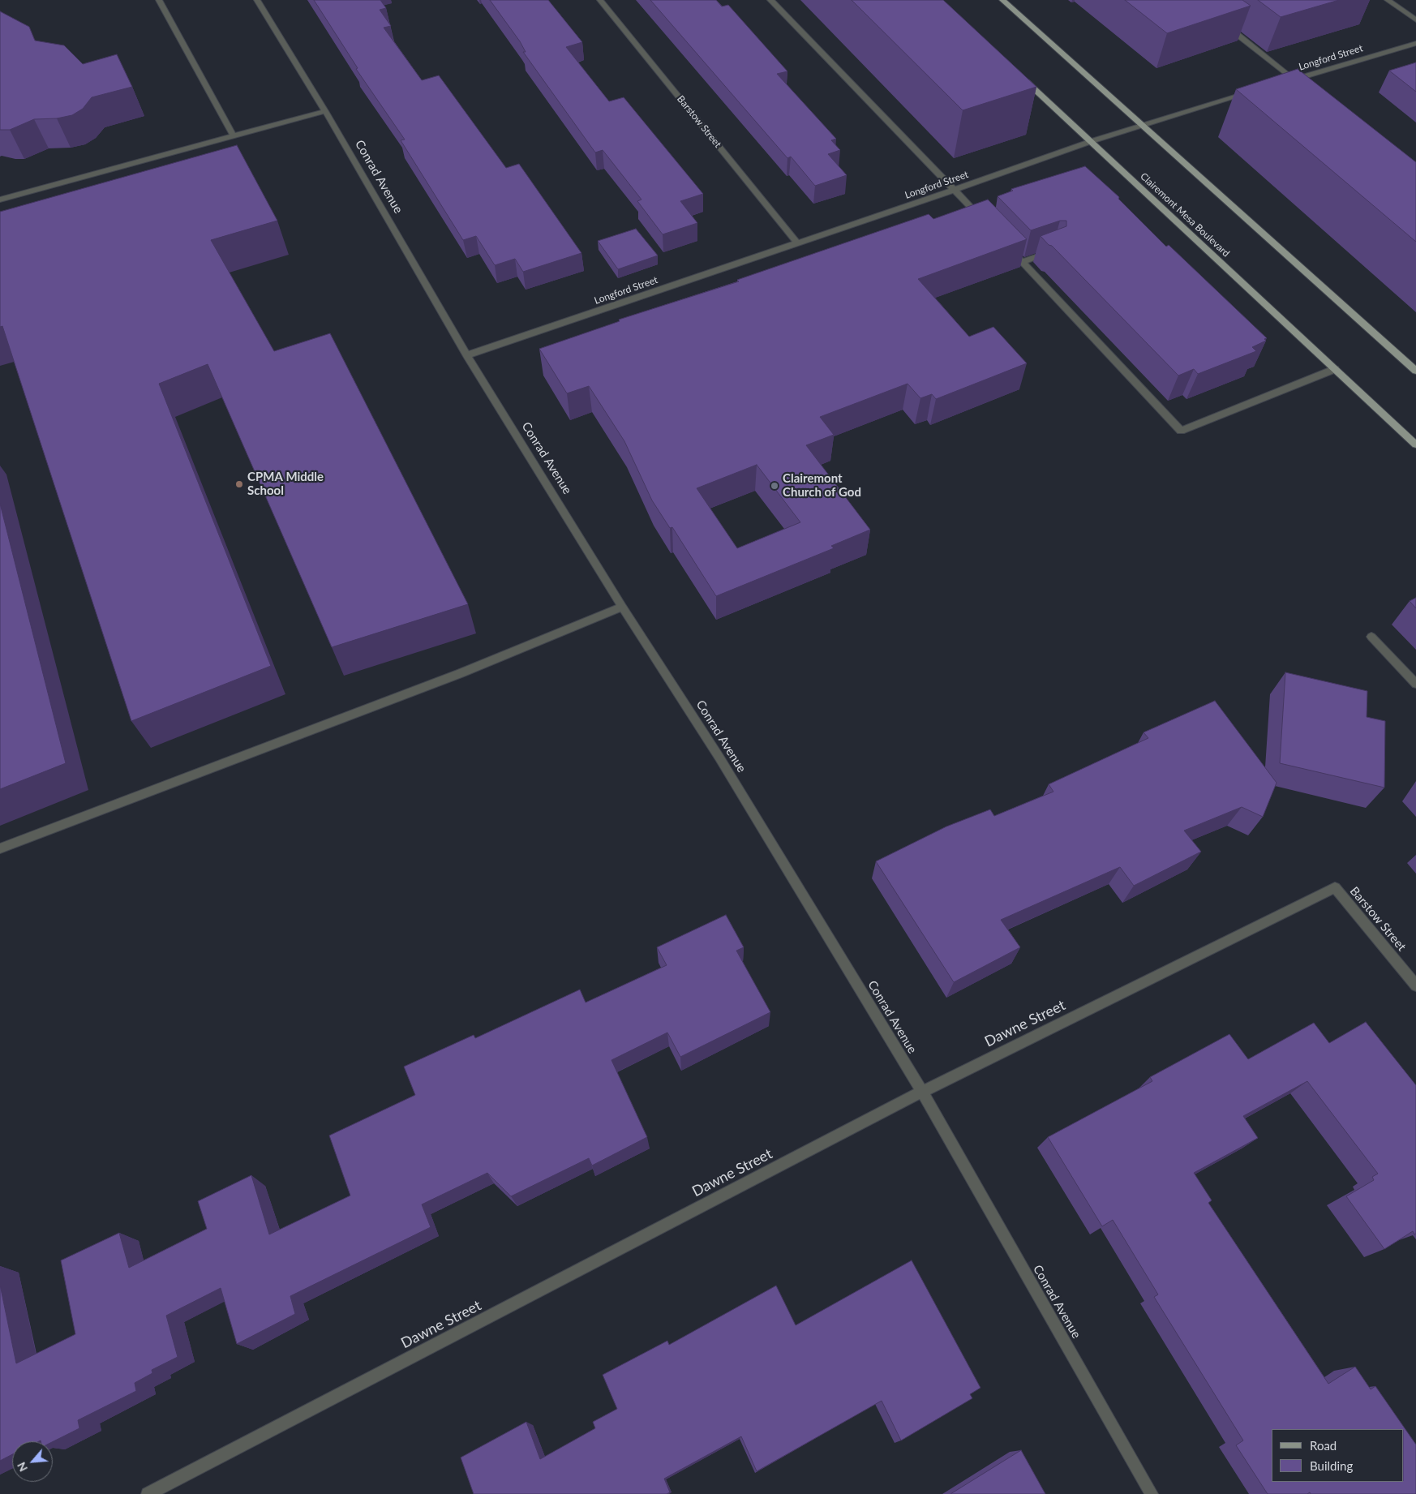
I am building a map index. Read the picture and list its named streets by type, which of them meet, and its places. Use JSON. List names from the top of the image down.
{
  "streets": {
    "main road": ["Clairemont Mesa Boulevard"],
    "street": [
      "Longford Street",
      "Barstow Street",
      "Conrad Avenue",
      "Dawne Street"
    ]
  },
  "crossings": [
    ["Longford Street", "Barstow Street"],
    ["Longford Street", "Conrad Avenue"],
    ["Longford Street", "Clairemont Mesa Boulevard"],
    ["Barstow Street", "Dawne Street"],
    ["Conrad Avenue", "Dawne Street"]
  ],
  "places": ["CPMA Middle School", "Clairemont Church of God"],
  "legend": ["Road", "Building"],
  "north": "bottom left"
}
